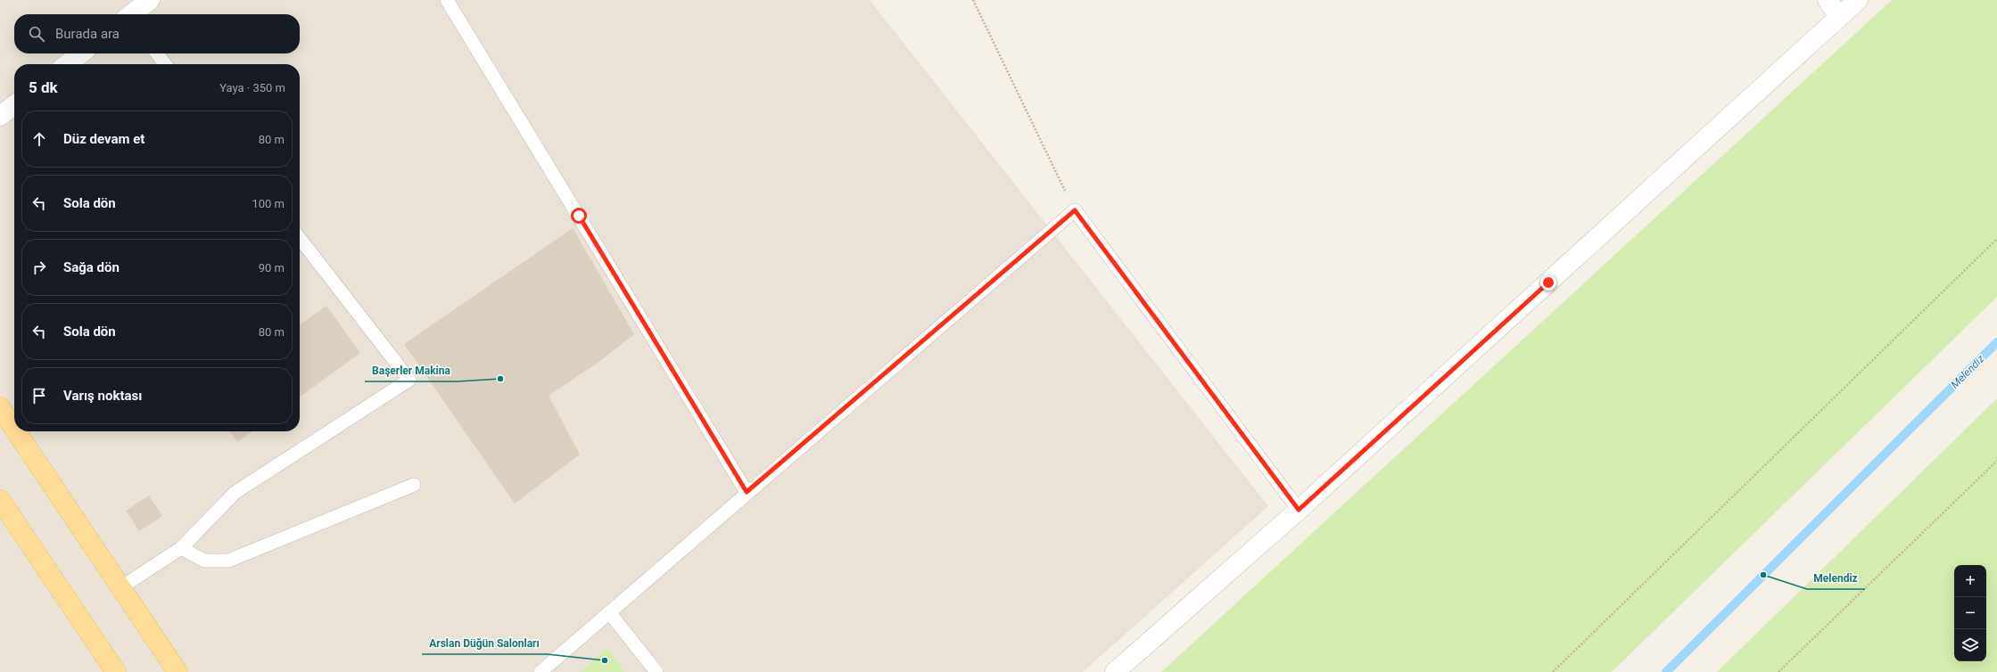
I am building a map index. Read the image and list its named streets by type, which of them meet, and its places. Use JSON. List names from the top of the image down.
{
  "water": ["Melendiz"],
  "places": ["Başerler Makina", "Melendiz", "Arslan Düğün Salonları"],
  "page": {
    "search": "Burada ara",
    "heading": ["5 dk", "Yaya · 350 m"],
    "list": [
      ["Düz devam et", "80 m"],
      ["Sola dön", "100 m"],
      ["Sağa dön", "90 m"],
      ["Sola dön", "80 m"],
      "Varış noktası"
    ],
    "map_buttons": ["+", "−"]
  }
}
